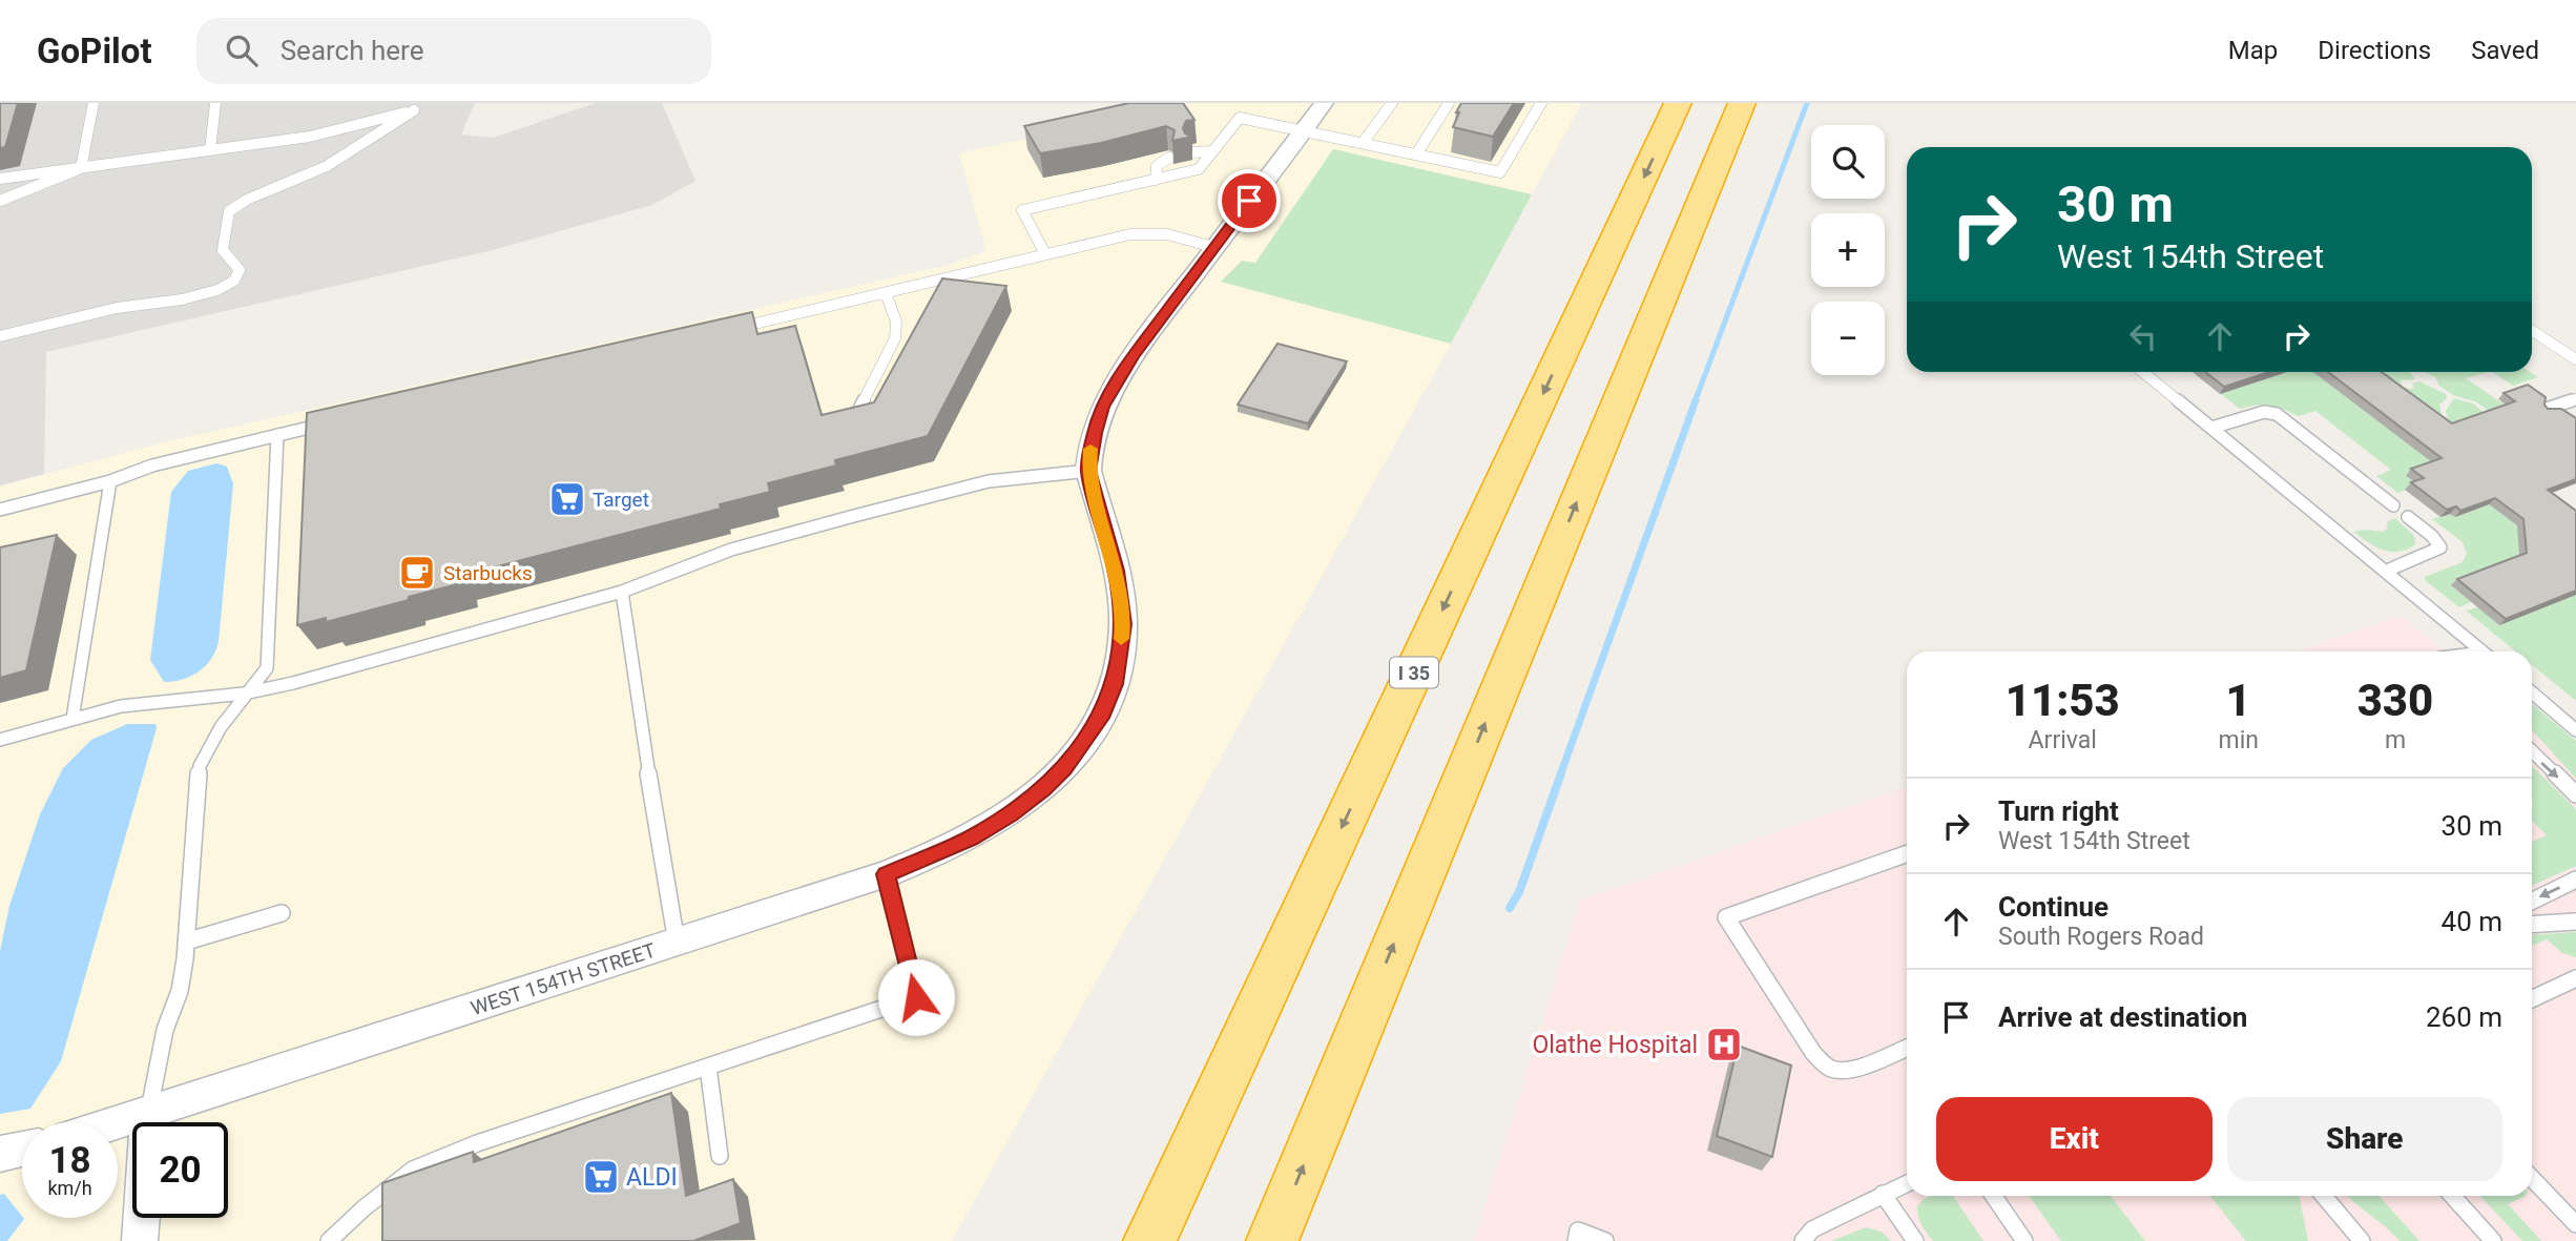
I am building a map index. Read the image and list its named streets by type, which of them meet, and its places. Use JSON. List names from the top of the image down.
{
  "streets": {
    "highway": ["I 35"],
    "street": ["WEST 154TH STREET"]
  },
  "places": {
    "supermarket": ["Target", "ALDI"],
    "cafe": ["Starbucks"],
    "hospital": ["Olathe Hospital"]
  },
  "page": {
    "header": "GoPilot",
    "search": "Search here",
    "nav": ["Map", "Directions", "Saved"],
    "map_buttons": ["+", "−"],
    "turn": ["30 m", "West 154th Street"],
    "eta": [
      "11:53",
      "Arrival",
      "1",
      "min",
      "330",
      "m"
    ],
    "list": [
      {
        "name": "Turn right",
        "note": "West 154th Street",
        "value": "30 m"
      },
      {
        "name": "Continue",
        "note": "South Rogers Road",
        "value": "40 m"
      },
      {
        "name": "Arrive at destination",
        "value": "260 m"
      }
    ],
    "buttons": ["Exit", "Share"],
    "speed": "18 km/h",
    "limit": "20"
  }
}
